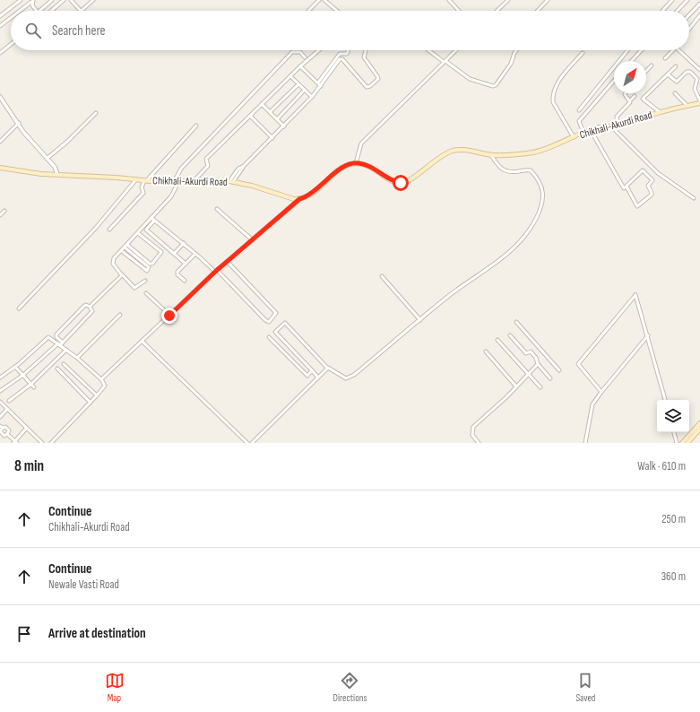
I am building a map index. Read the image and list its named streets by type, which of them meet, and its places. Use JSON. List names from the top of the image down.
{
  "streets": {
    "main road": ["Chikhali-Akurdi Road"]
  },
  "north": "top right",
  "page": {
    "search": "Search here",
    "heading": ["8 min", "Walk · 610 m"],
    "list": [
      ["Continue", "Chikhali-Akurdi Road", "250 m"],
      ["Continue", "Newale Vasti Road", "360 m"],
      "Arrive at destination"
    ],
    "nav": ["Map", "Directions", "Saved"]
  }
}
